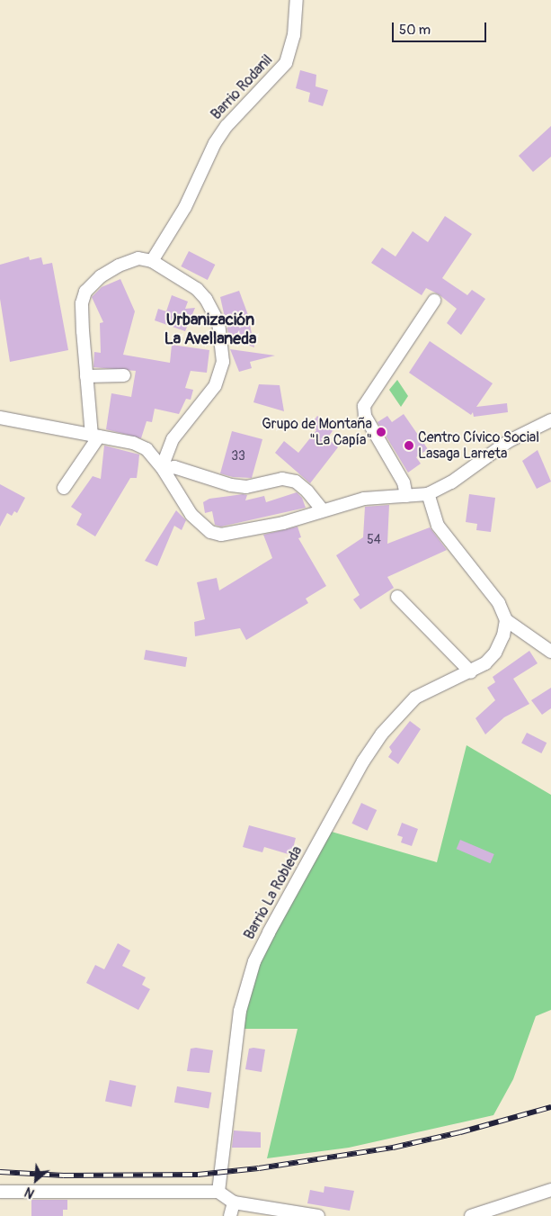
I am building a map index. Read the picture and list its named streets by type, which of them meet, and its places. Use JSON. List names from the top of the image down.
{
  "streets": {
    "street": ["Barrio Rodanil", "Barrio La Robleda"]
  },
  "districts": ["Urbanización La Avellaneda"],
  "places": ["Grupo de Montaña \"La Capía\"", "Centro Cívico Social Lasaga Larreta"],
  "house_numbers": ["33", "54"],
  "scale_bar": "50 m",
  "north": "bottom left"
}
